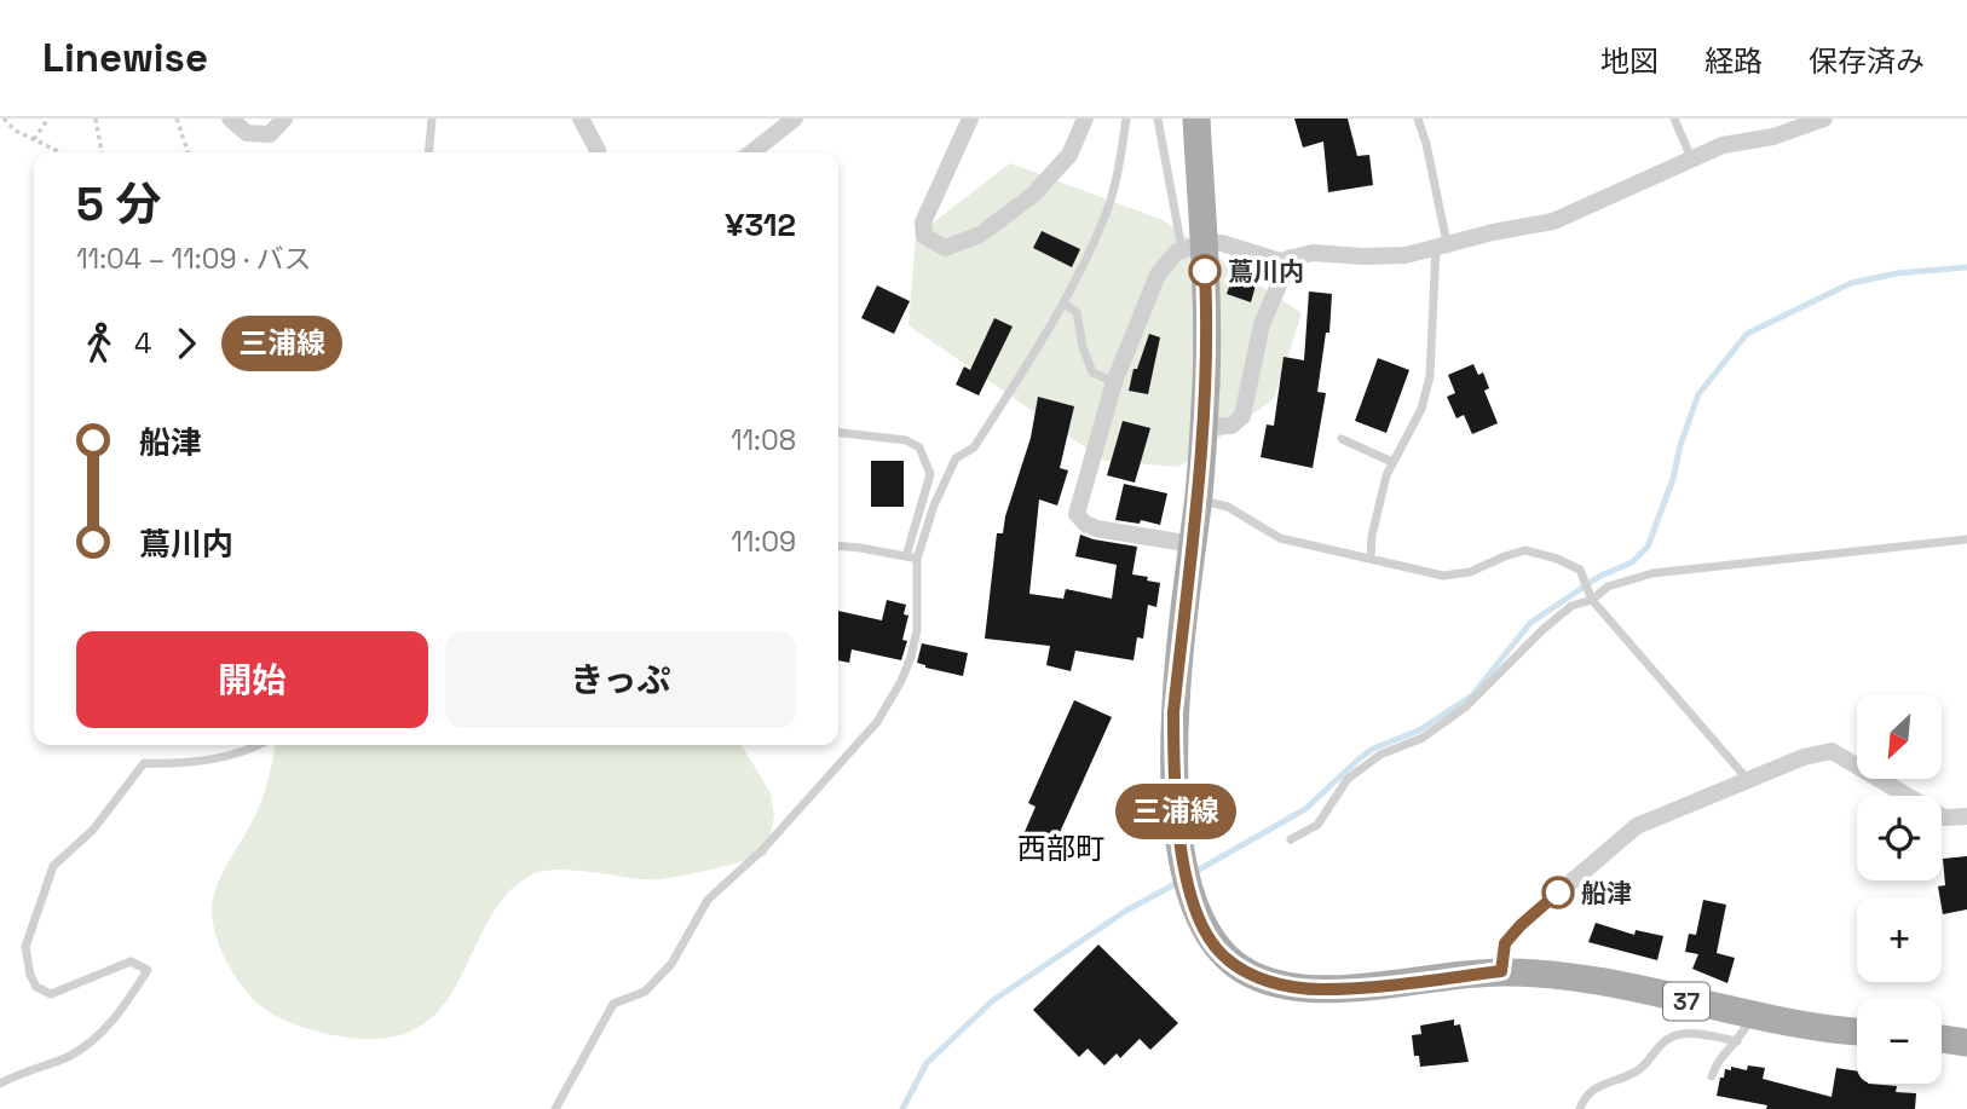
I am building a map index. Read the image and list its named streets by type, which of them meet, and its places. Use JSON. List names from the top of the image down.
{
  "streets": {
    "main road": ["37"]
  },
  "districts": ["西部町"],
  "places": ["蔦川内", "船津"],
  "lines": ["bus line 三浦線"],
  "north": "bottom left",
  "page": {
    "header": "Linewise",
    "nav": ["地図", "経路", "保存済み"],
    "on_map": "三浦線",
    "heading": ["5 分", "11:04 – 11:09 · バス", "¥312"],
    "legs": ["4", "三浦線"],
    "list": [
      {
        "name": "船津",
        "value": "11:08"
      },
      {
        "name": "蔦川内",
        "value": "11:09"
      }
    ],
    "buttons": ["開始", "きっぷ"],
    "map_buttons": ["+", "−"]
  }
}
